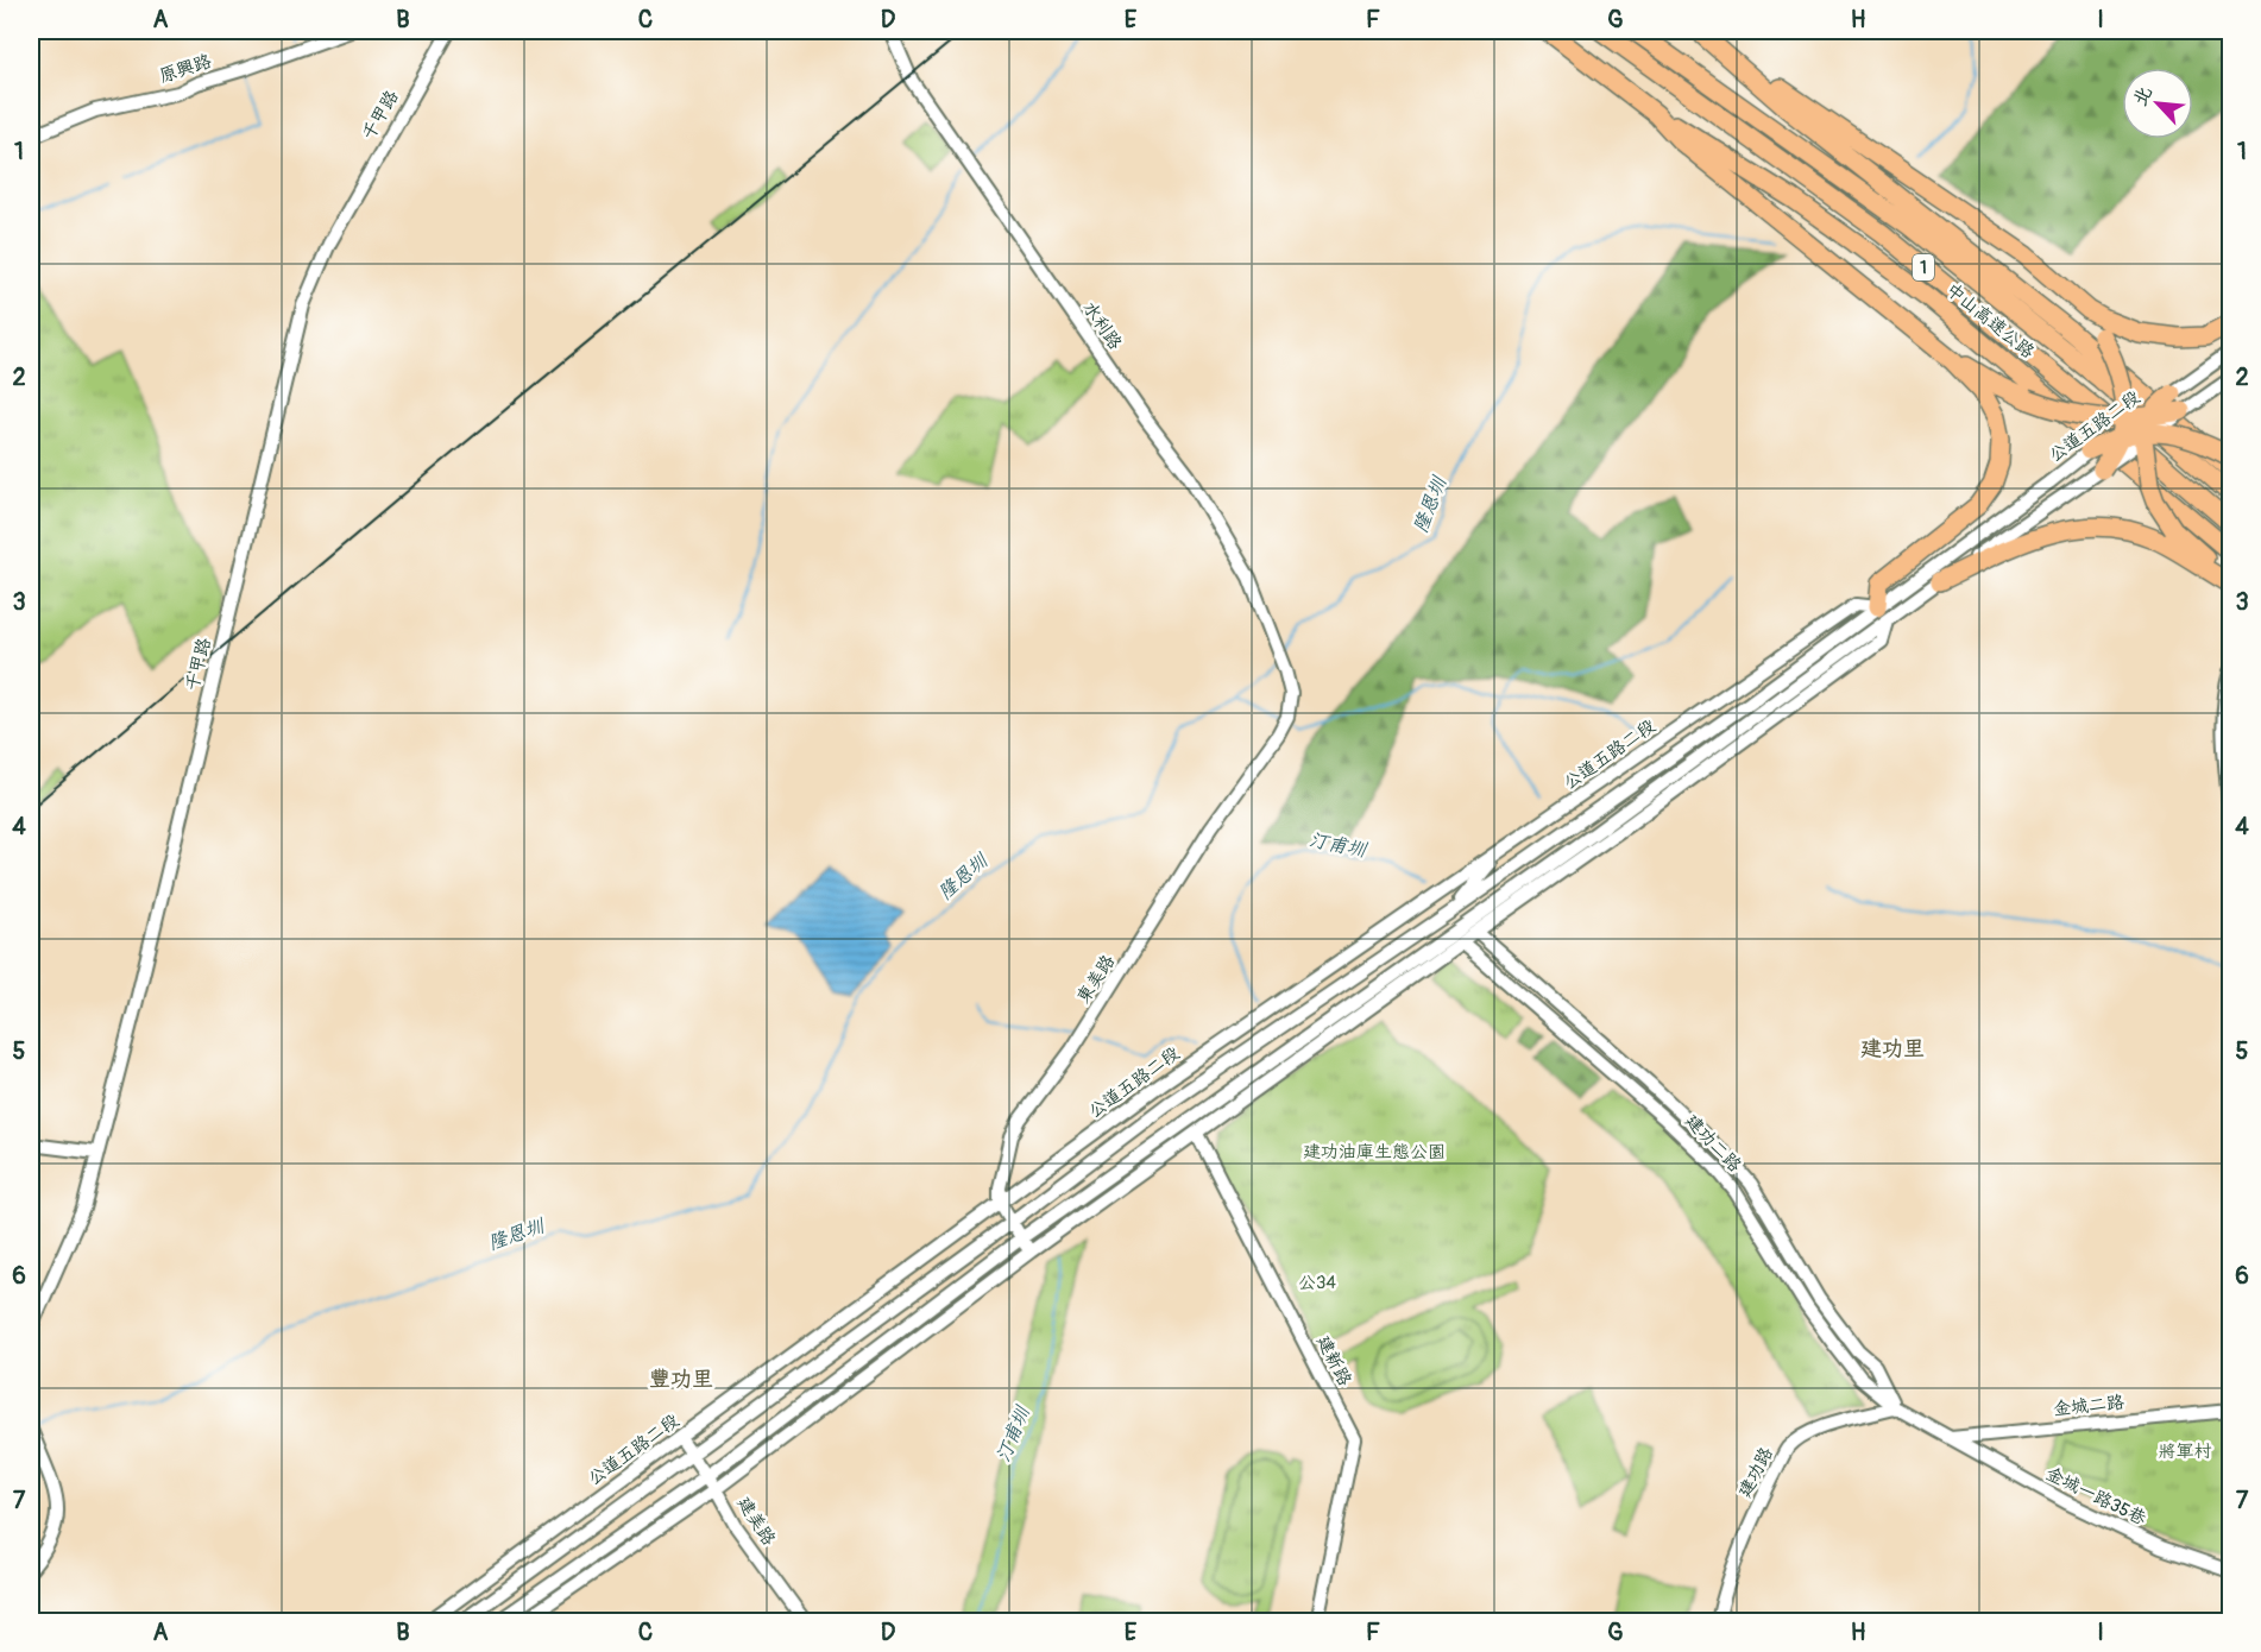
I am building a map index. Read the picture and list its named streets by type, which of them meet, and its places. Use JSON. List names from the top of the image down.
{
  "streets": {
    "highway": ["1", "中山高速公路"],
    "street": [
      "原興路",
      "千甲路",
      "水利路",
      "公道五路二段",
      "東美路",
      "建功二路",
      "建新路",
      "金城二路",
      "建功路",
      "金城一路35巷",
      "建美路"
    ]
  },
  "crossings": [
    ["水利路", "東美路"],
    ["公道五路二段", "東美路"],
    ["公道五路二段", "建功二路"],
    ["公道五路二段", "建新路"],
    ["公道五路二段", "建美路"],
    ["建功二路", "金城二路"],
    ["建功二路", "建功路"],
    ["建功二路", "金城一路35巷"],
    ["金城二路", "金城一路35巷"]
  ],
  "districts": ["建功里", "豐功里"],
  "water": ["隆恩圳", "汀甫圳"],
  "parks": ["建功油庫生態公園", "公34", "將軍村"],
  "north": "top left",
  "grid": {
    "columns": [
      "A",
      "B",
      "C",
      "D",
      "E",
      "F",
      "G",
      "H",
      "I"
    ],
    "rows": [
      "1",
      "2",
      "3",
      "4",
      "5",
      "6",
      "7"
    ]
  }
}
